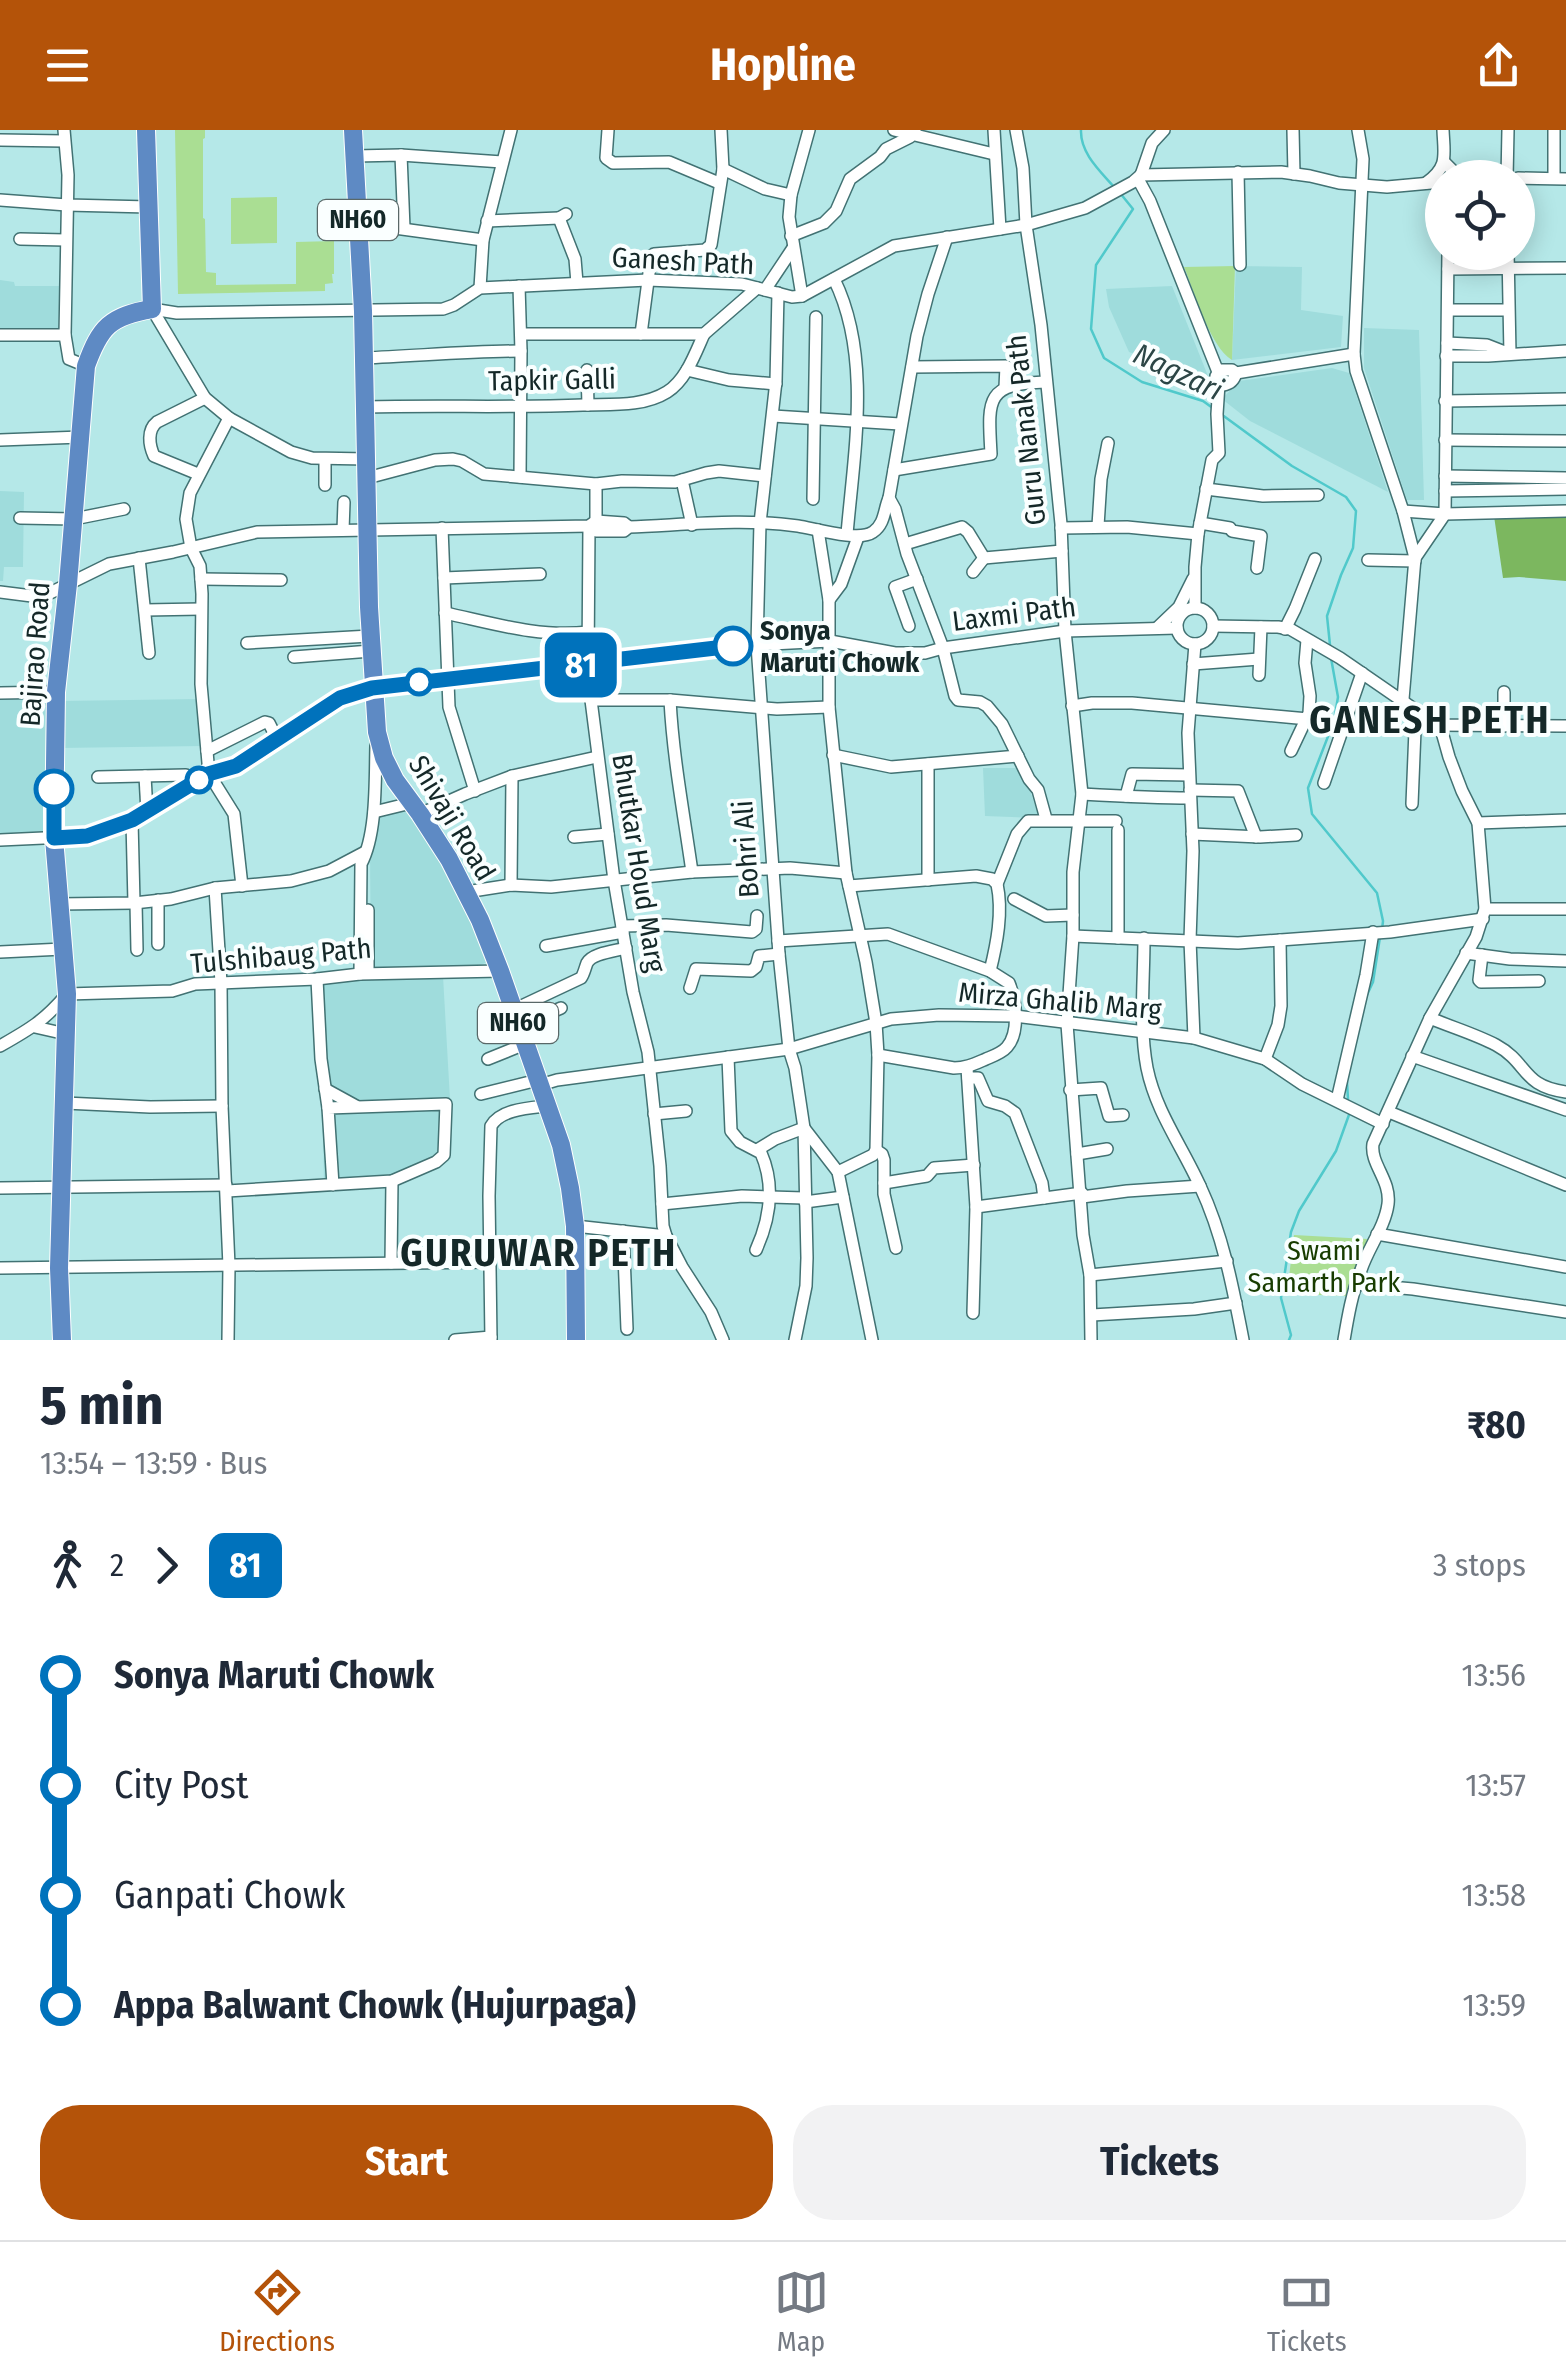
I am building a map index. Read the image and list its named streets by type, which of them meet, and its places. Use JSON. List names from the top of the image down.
{
  "streets": {
    "highway": ["NH60", "Bajirao Road", "Shivaji Road"],
    "street": [
      "Ganesh Path",
      "Tapkir Galli",
      "Guru Nanak Path",
      "Laxmi Path",
      "Bohri Ali",
      "Bhutkar Houd Marg",
      "Tulshibaug Path",
      "Mirza Ghalib Marg"
    ]
  },
  "crossings": [
    ["Ganesh Path", "Bajirao Road"],
    ["Ganesh Path", "Shivaji Road"],
    ["Ganesh Path", "Bohri Ali"],
    ["Tapkir Galli", "Shivaji Road"],
    ["Guru Nanak Path", "Laxmi Path"],
    ["Guru Nanak Path", "Mirza Ghalib Marg"],
    ["Laxmi Path", "Bajirao Road"],
    ["Laxmi Path", "Shivaji Road"],
    ["Laxmi Path", "Bohri Ali"],
    ["Laxmi Path", "Bhutkar Houd Marg"],
    ["Bajirao Road", "Tulshibaug Path"],
    ["Shivaji Road", "Tulshibaug Path"],
    ["Shivaji Road", "Mirza Ghalib Marg"],
    ["Bohri Ali", "Mirza Ghalib Marg"],
    ["Bhutkar Houd Marg", "Mirza Ghalib Marg"]
  ],
  "districts": ["GANESH PETH", "GURUWAR PETH"],
  "water": ["Nagzari"],
  "parks": ["Swami Samarth Park"],
  "places": ["Sonya Maruti Chowk"],
  "lines": ["bus line 81"],
  "page": {
    "header": "Hopline",
    "on_map": "81",
    "heading": ["5 min", "13:54 – 13:59 · Bus", "₹80"],
    "legs": ["2", "81", "3 stops"],
    "list": [
      {
        "name": "Sonya Maruti Chowk",
        "value": "13:56"
      },
      {
        "name": "City Post",
        "value": "13:57"
      },
      {
        "name": "Ganpati Chowk",
        "value": "13:58"
      },
      {
        "name": "Appa Balwant Chowk (Hujurpaga)",
        "value": "13:59"
      }
    ],
    "buttons": ["Start", "Tickets"],
    "tabs": ["Directions", "Map", "Tickets"]
  }
}
